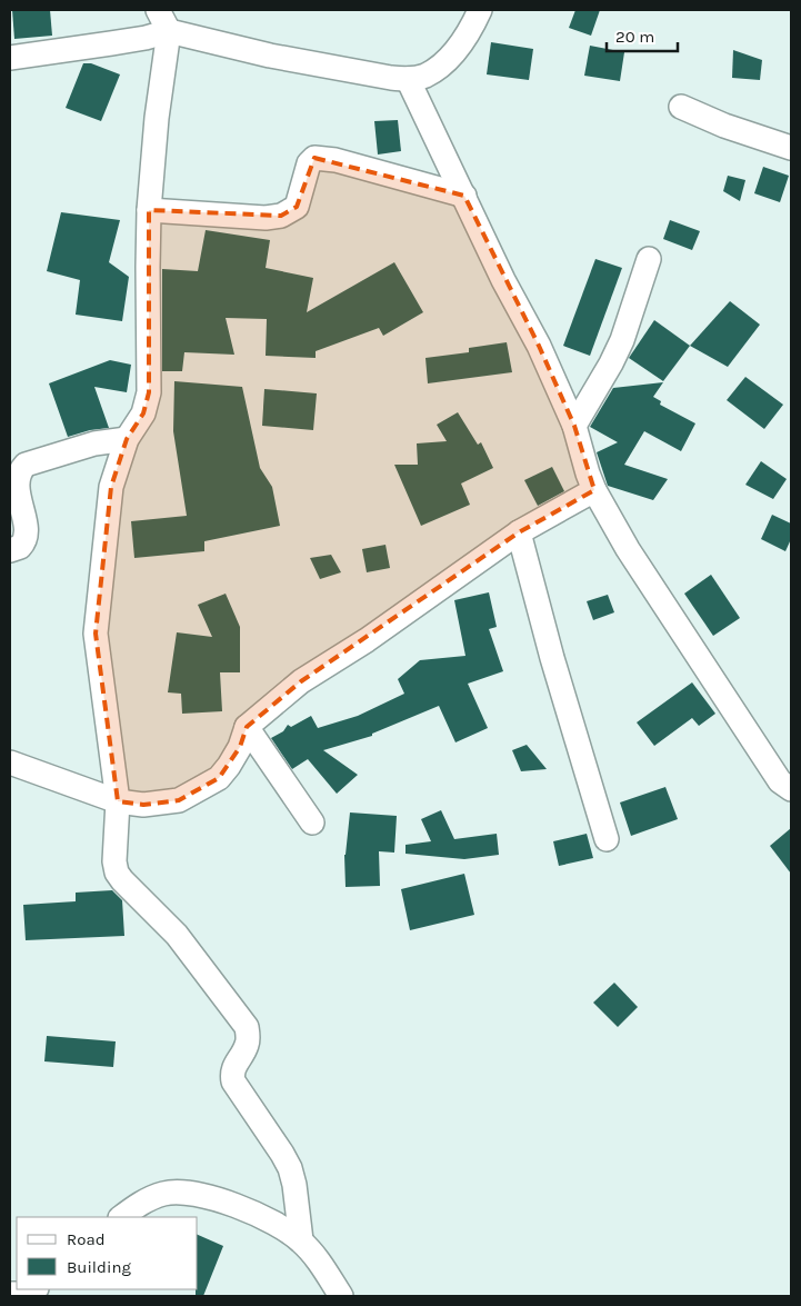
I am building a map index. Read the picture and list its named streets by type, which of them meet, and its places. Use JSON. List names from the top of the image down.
{
  "legend": ["Road", "Building"],
  "scale_bar": "20 m"
}
